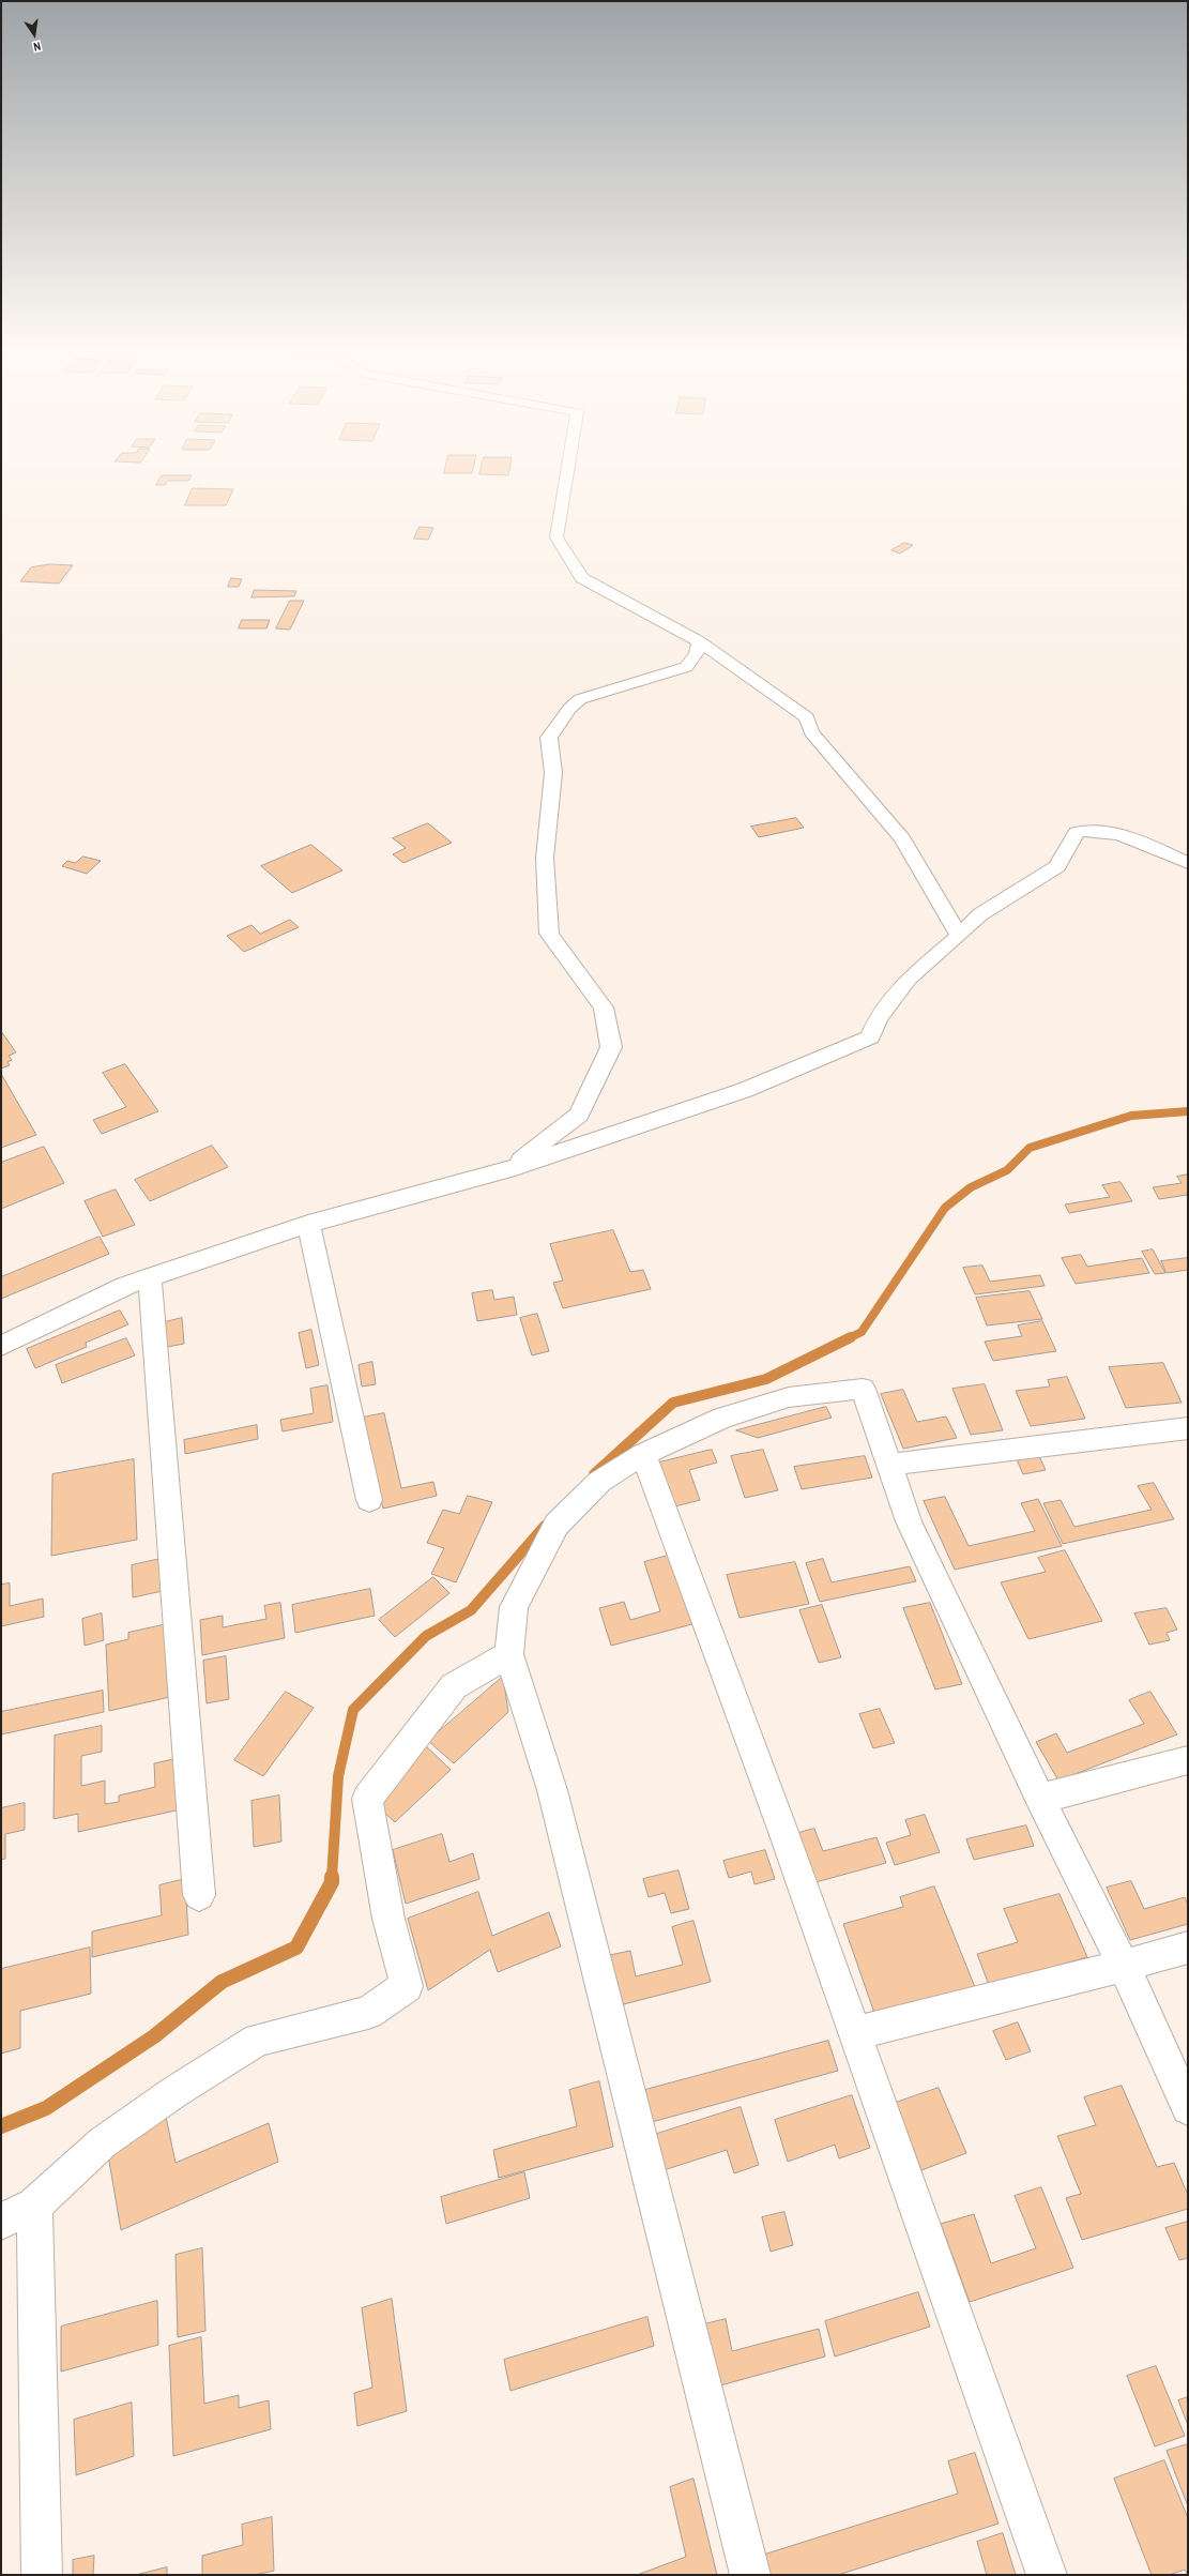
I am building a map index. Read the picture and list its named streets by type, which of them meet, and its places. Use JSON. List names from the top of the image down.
{
  "north": "bottom"
}
